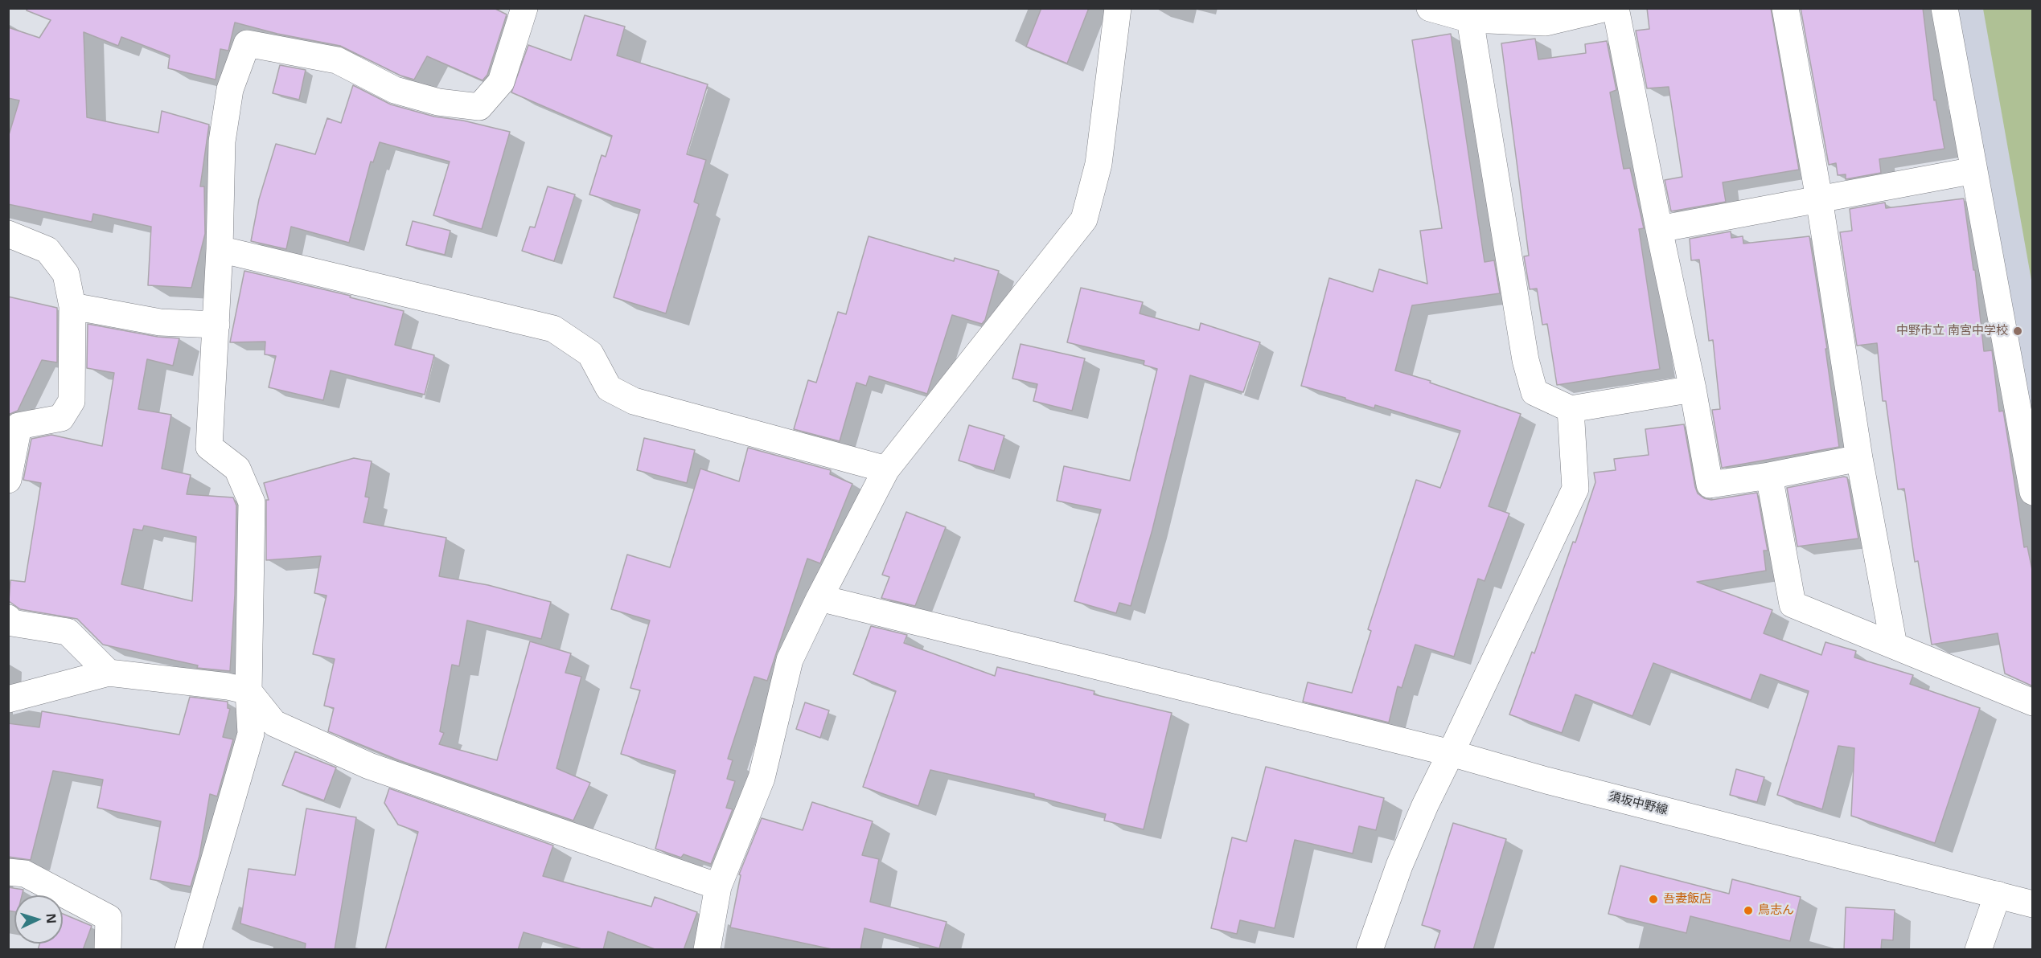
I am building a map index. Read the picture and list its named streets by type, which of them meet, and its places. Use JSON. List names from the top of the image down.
{
  "streets": {
    "street": ["須坂中野線"]
  },
  "places": ["中野市立 南宮中学校", "吾妻飯店", "鳥志ん"],
  "north": "right"
}
